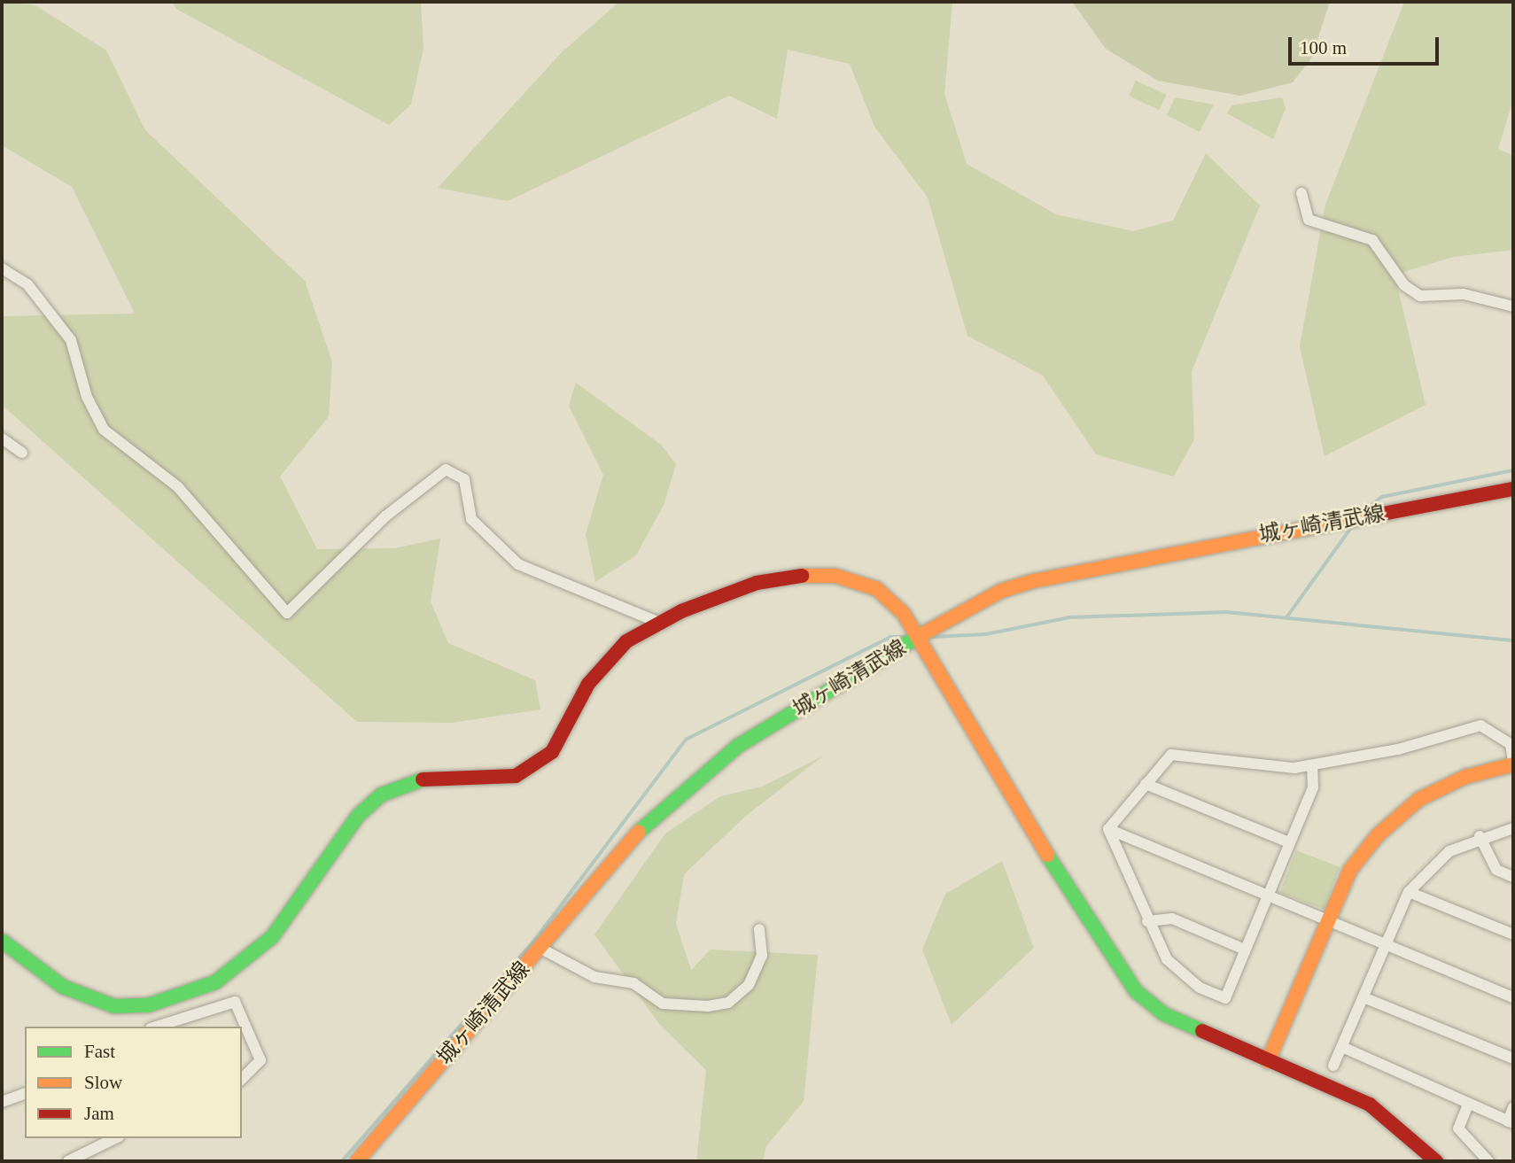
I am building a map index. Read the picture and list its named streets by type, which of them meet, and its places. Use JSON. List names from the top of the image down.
{
  "streets": {
    "street": ["城ヶ崎清武線"]
  },
  "legend": ["Fast", "Slow", "Jam"],
  "scale_bar": "100 m"
}
